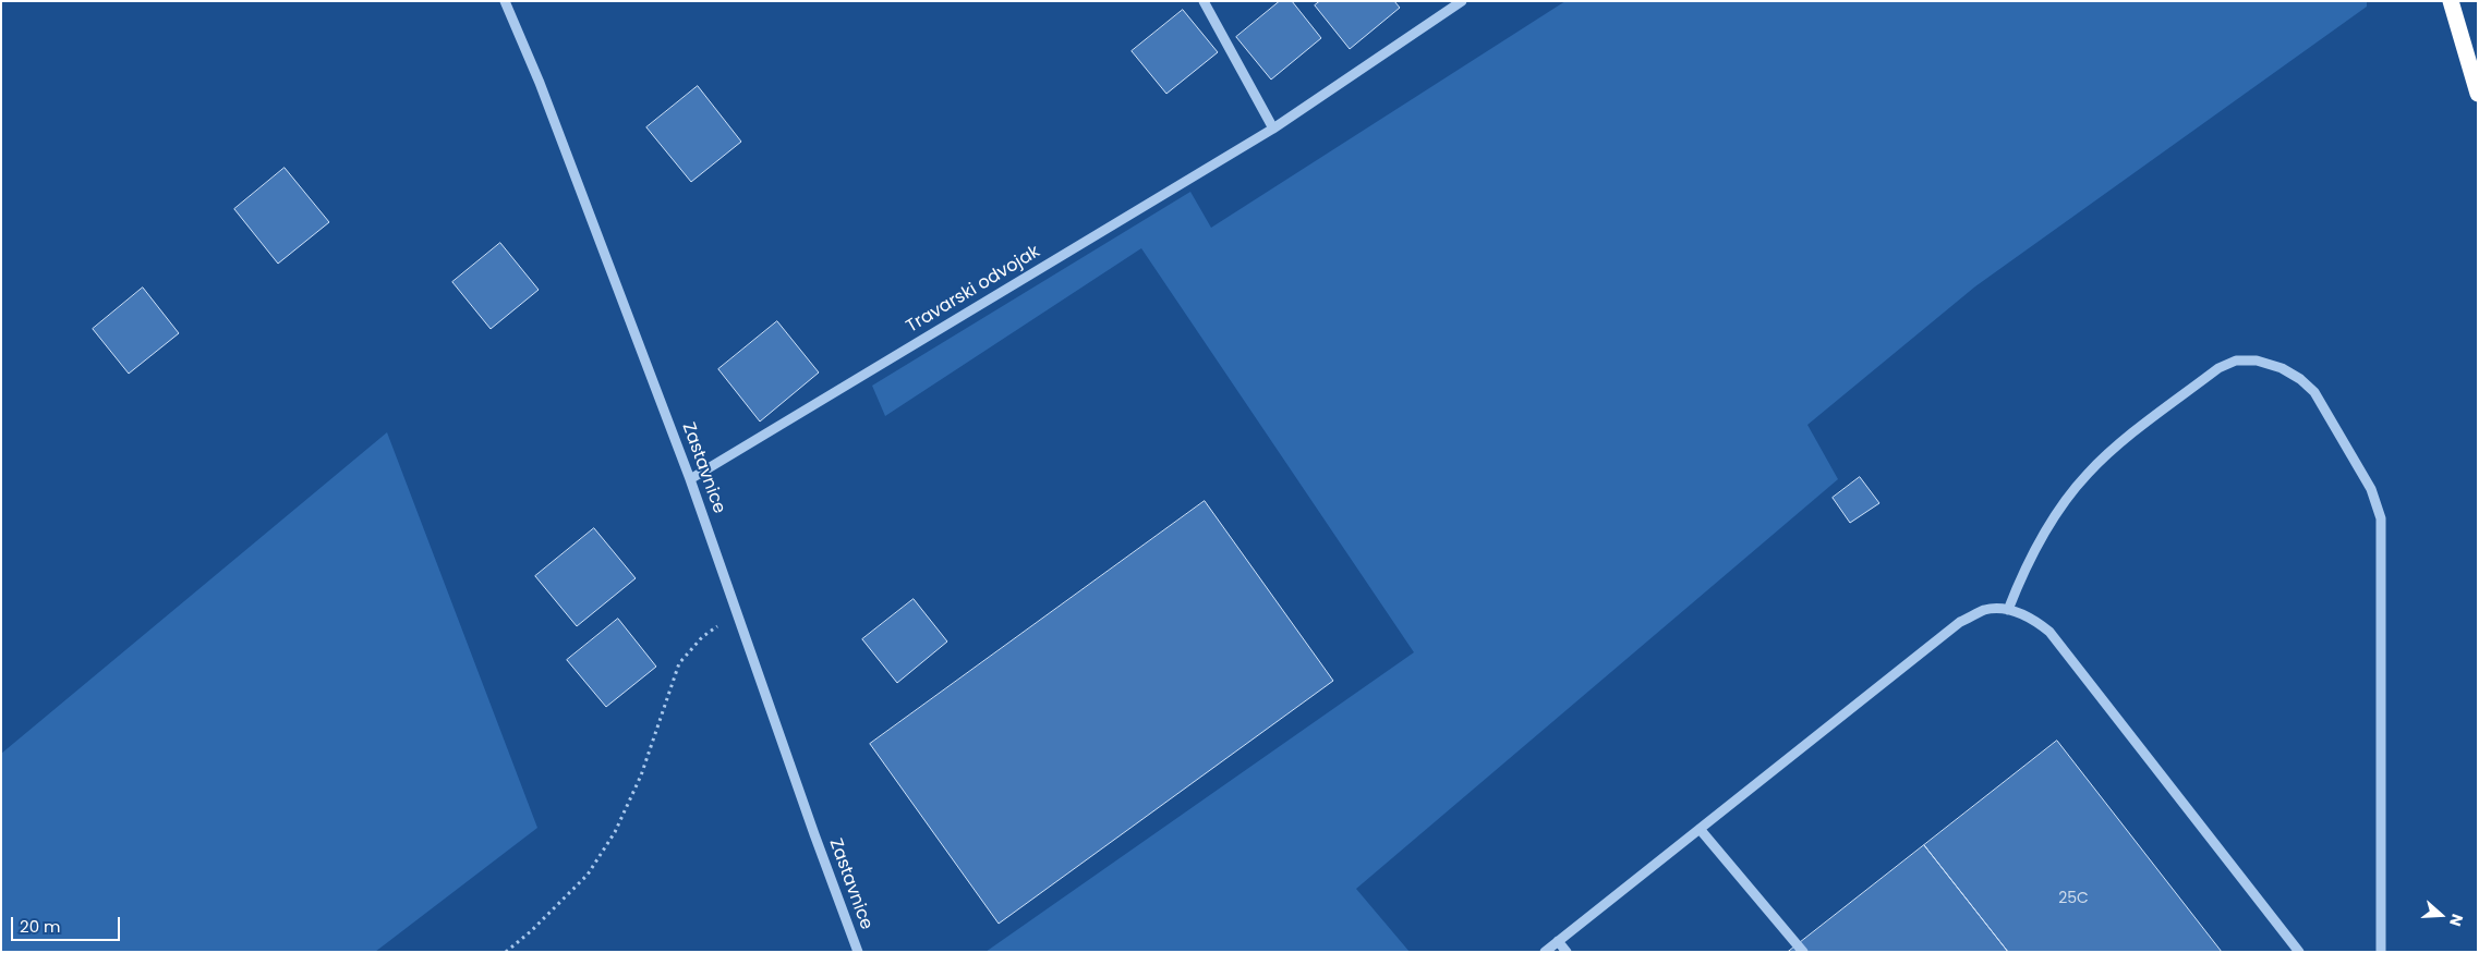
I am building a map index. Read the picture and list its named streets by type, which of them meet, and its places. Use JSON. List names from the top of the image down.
{
  "streets": {
    "street": ["Travarski odvojak", "Zastavnice"]
  },
  "crossings": [
    ["Travarski odvojak", "Zastavnice"]
  ],
  "house_numbers": ["25C"],
  "scale_bar": "20 m",
  "north": "right"
}
